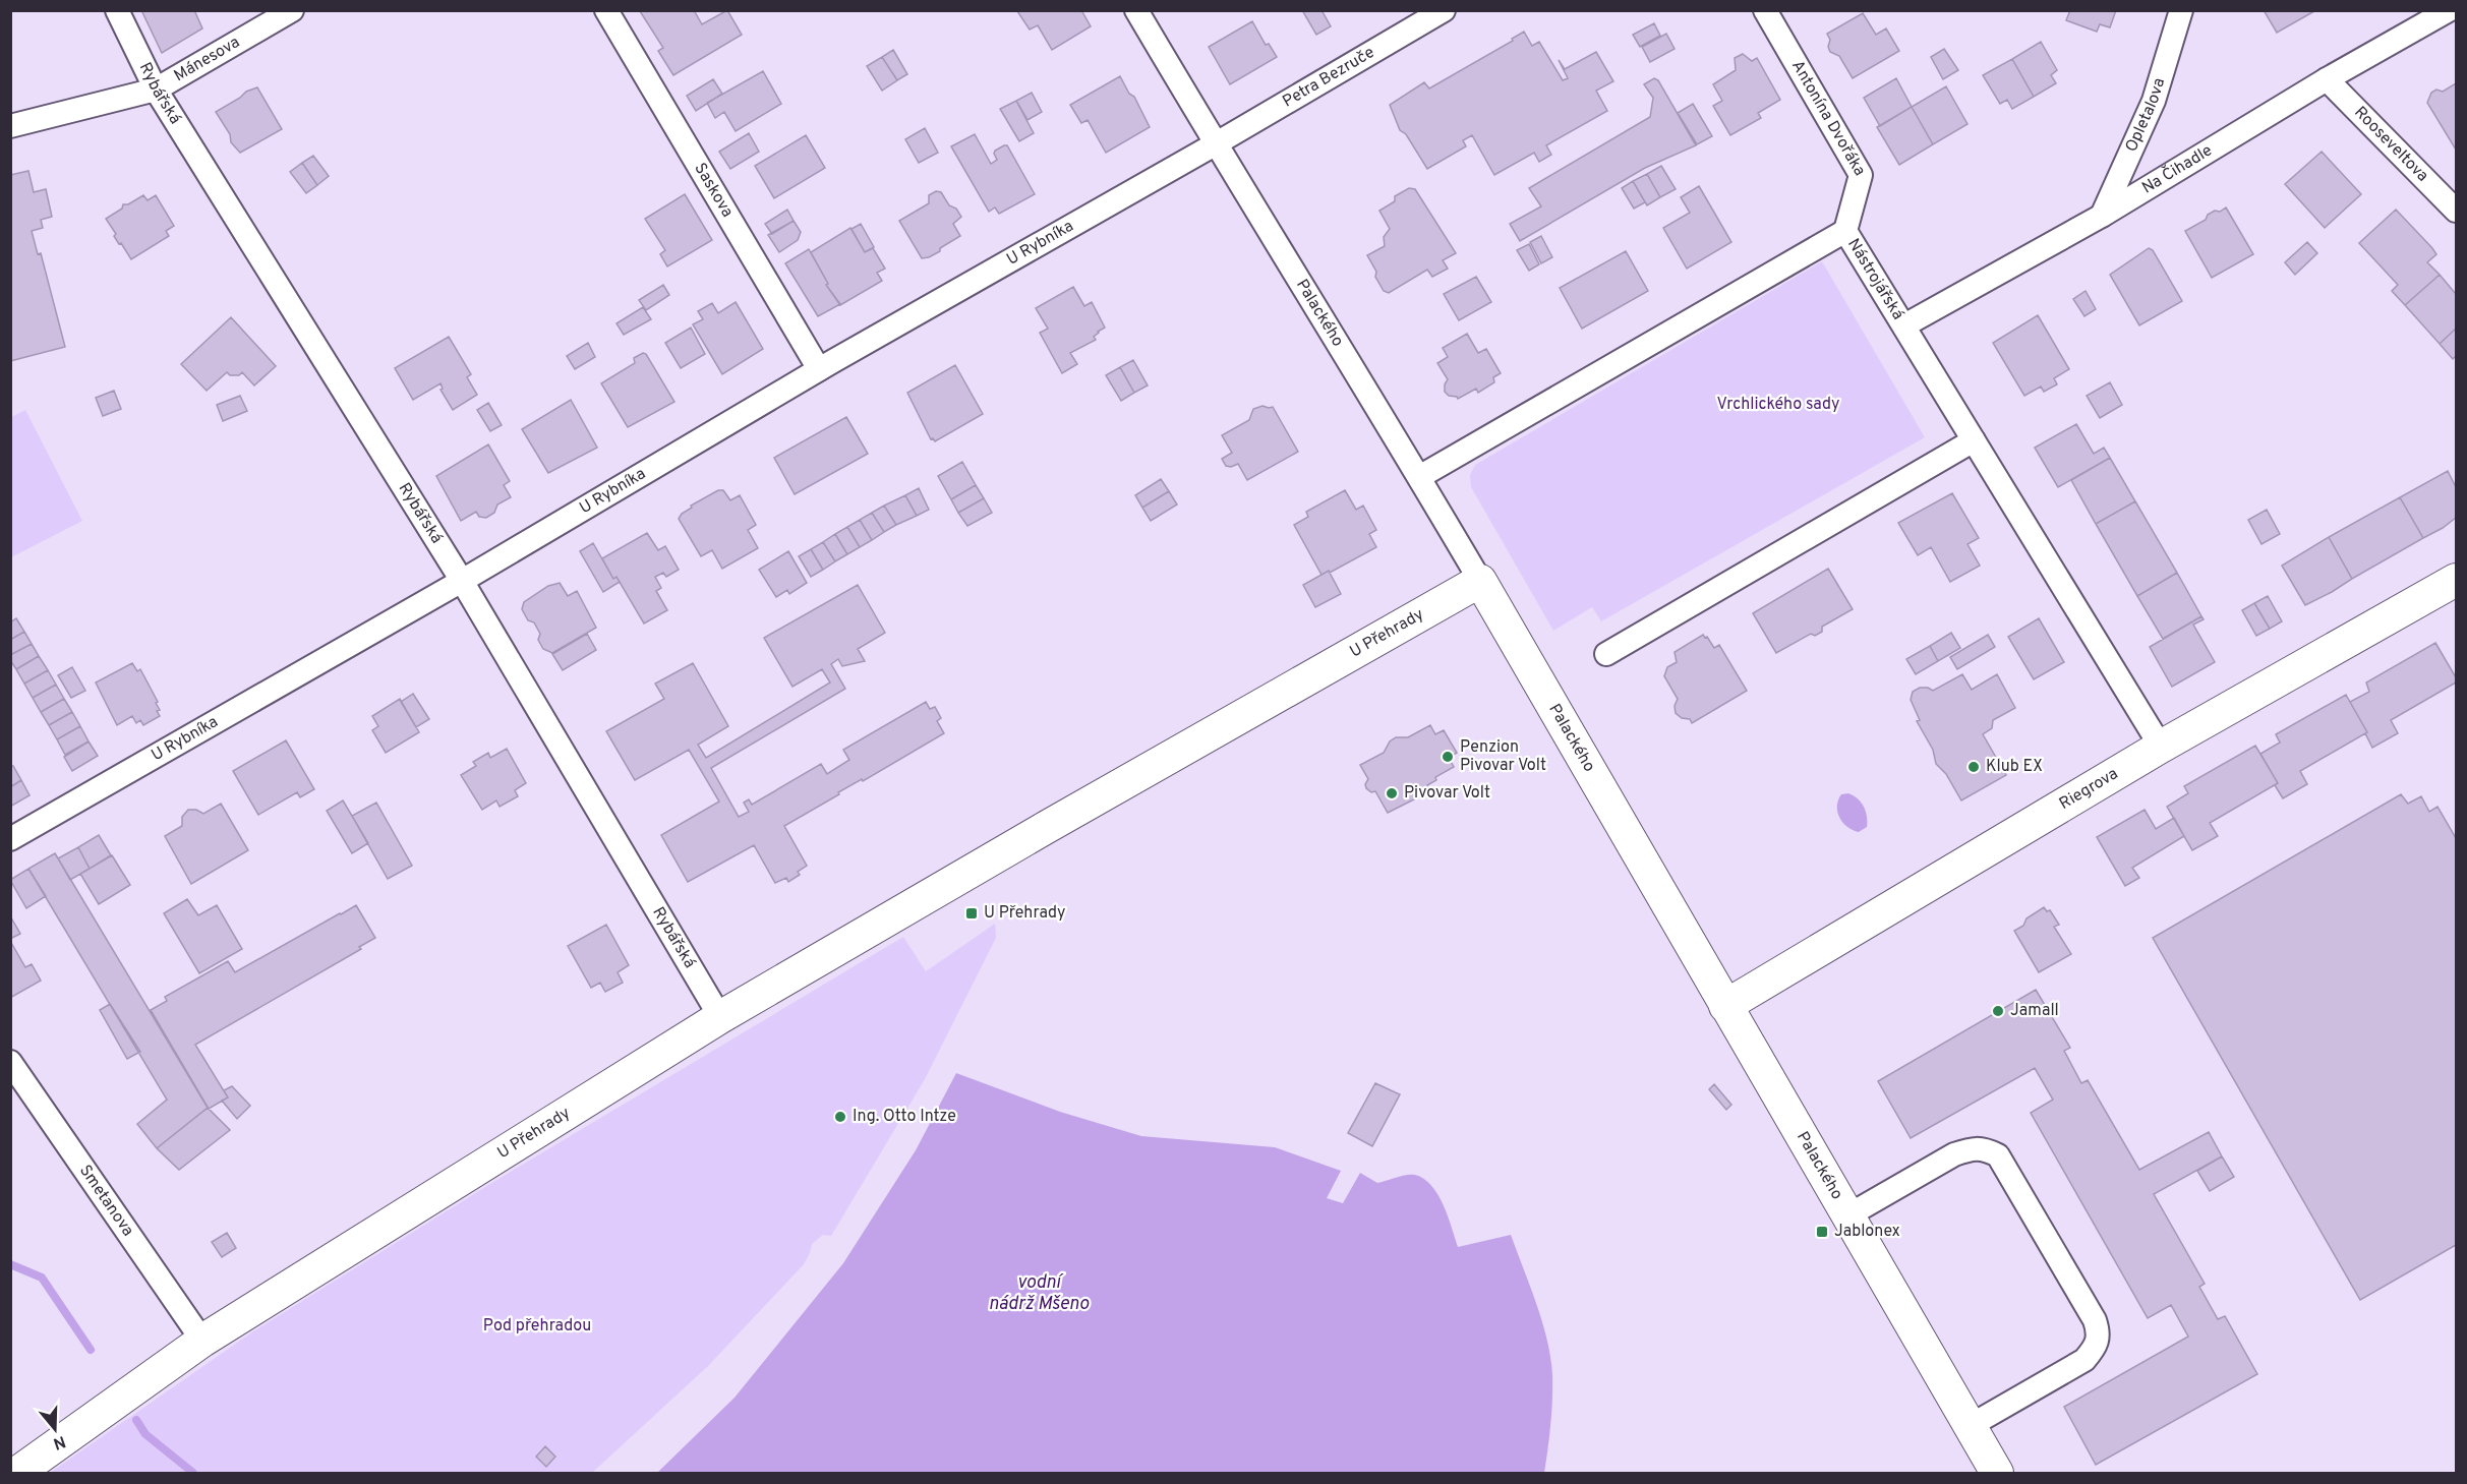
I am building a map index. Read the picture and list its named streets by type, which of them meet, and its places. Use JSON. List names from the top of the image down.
{
  "streets": {
    "street": [
      "Mánesova",
      "Petra Bezruče",
      "Rybářská",
      "Opletalova",
      "Antonína Dvořáka",
      "Rooseveltova",
      "Na Čihadle",
      "Saskova",
      "U Rybníka",
      "Nástrojářská",
      "Palackého",
      "U Přehrady",
      "Riegrova",
      "Smetanova"
    ]
  },
  "crossings": [
    ["Mánesova", "Rybářská"],
    ["Petra Bezruče", "U Rybníka"],
    ["Petra Bezruče", "Palackého"],
    ["Rybářská", "U Rybníka"],
    ["Rybářská", "U Přehrady"],
    ["Opletalova", "Na Čihadle"],
    ["Antonína Dvořáka", "Nástrojářská"],
    ["Rooseveltova", "Na Čihadle"],
    ["Na Čihadle", "Nástrojářská"],
    ["Saskova", "U Rybníka"],
    ["U Rybníka", "Palackého"],
    ["Nástrojářská", "Palackého"],
    ["Nástrojářská", "Riegrova"],
    ["Palackého", "U Přehrady"],
    ["Palackého", "Riegrova"],
    ["U Přehrady", "Smetanova"]
  ],
  "water": ["vodní nádrž Mšeno"],
  "parks": ["Vrchlického sady", "Pod přehradou"],
  "places": {
    "other": [
      "Penzion Pivovar Volt",
      "Klub EX",
      "Pivovar Volt",
      "Jamall",
      "Ing. Otto Intze"
    ],
    "transit": ["U Přehrady", "Jablonex"]
  },
  "north": "bottom"
}
